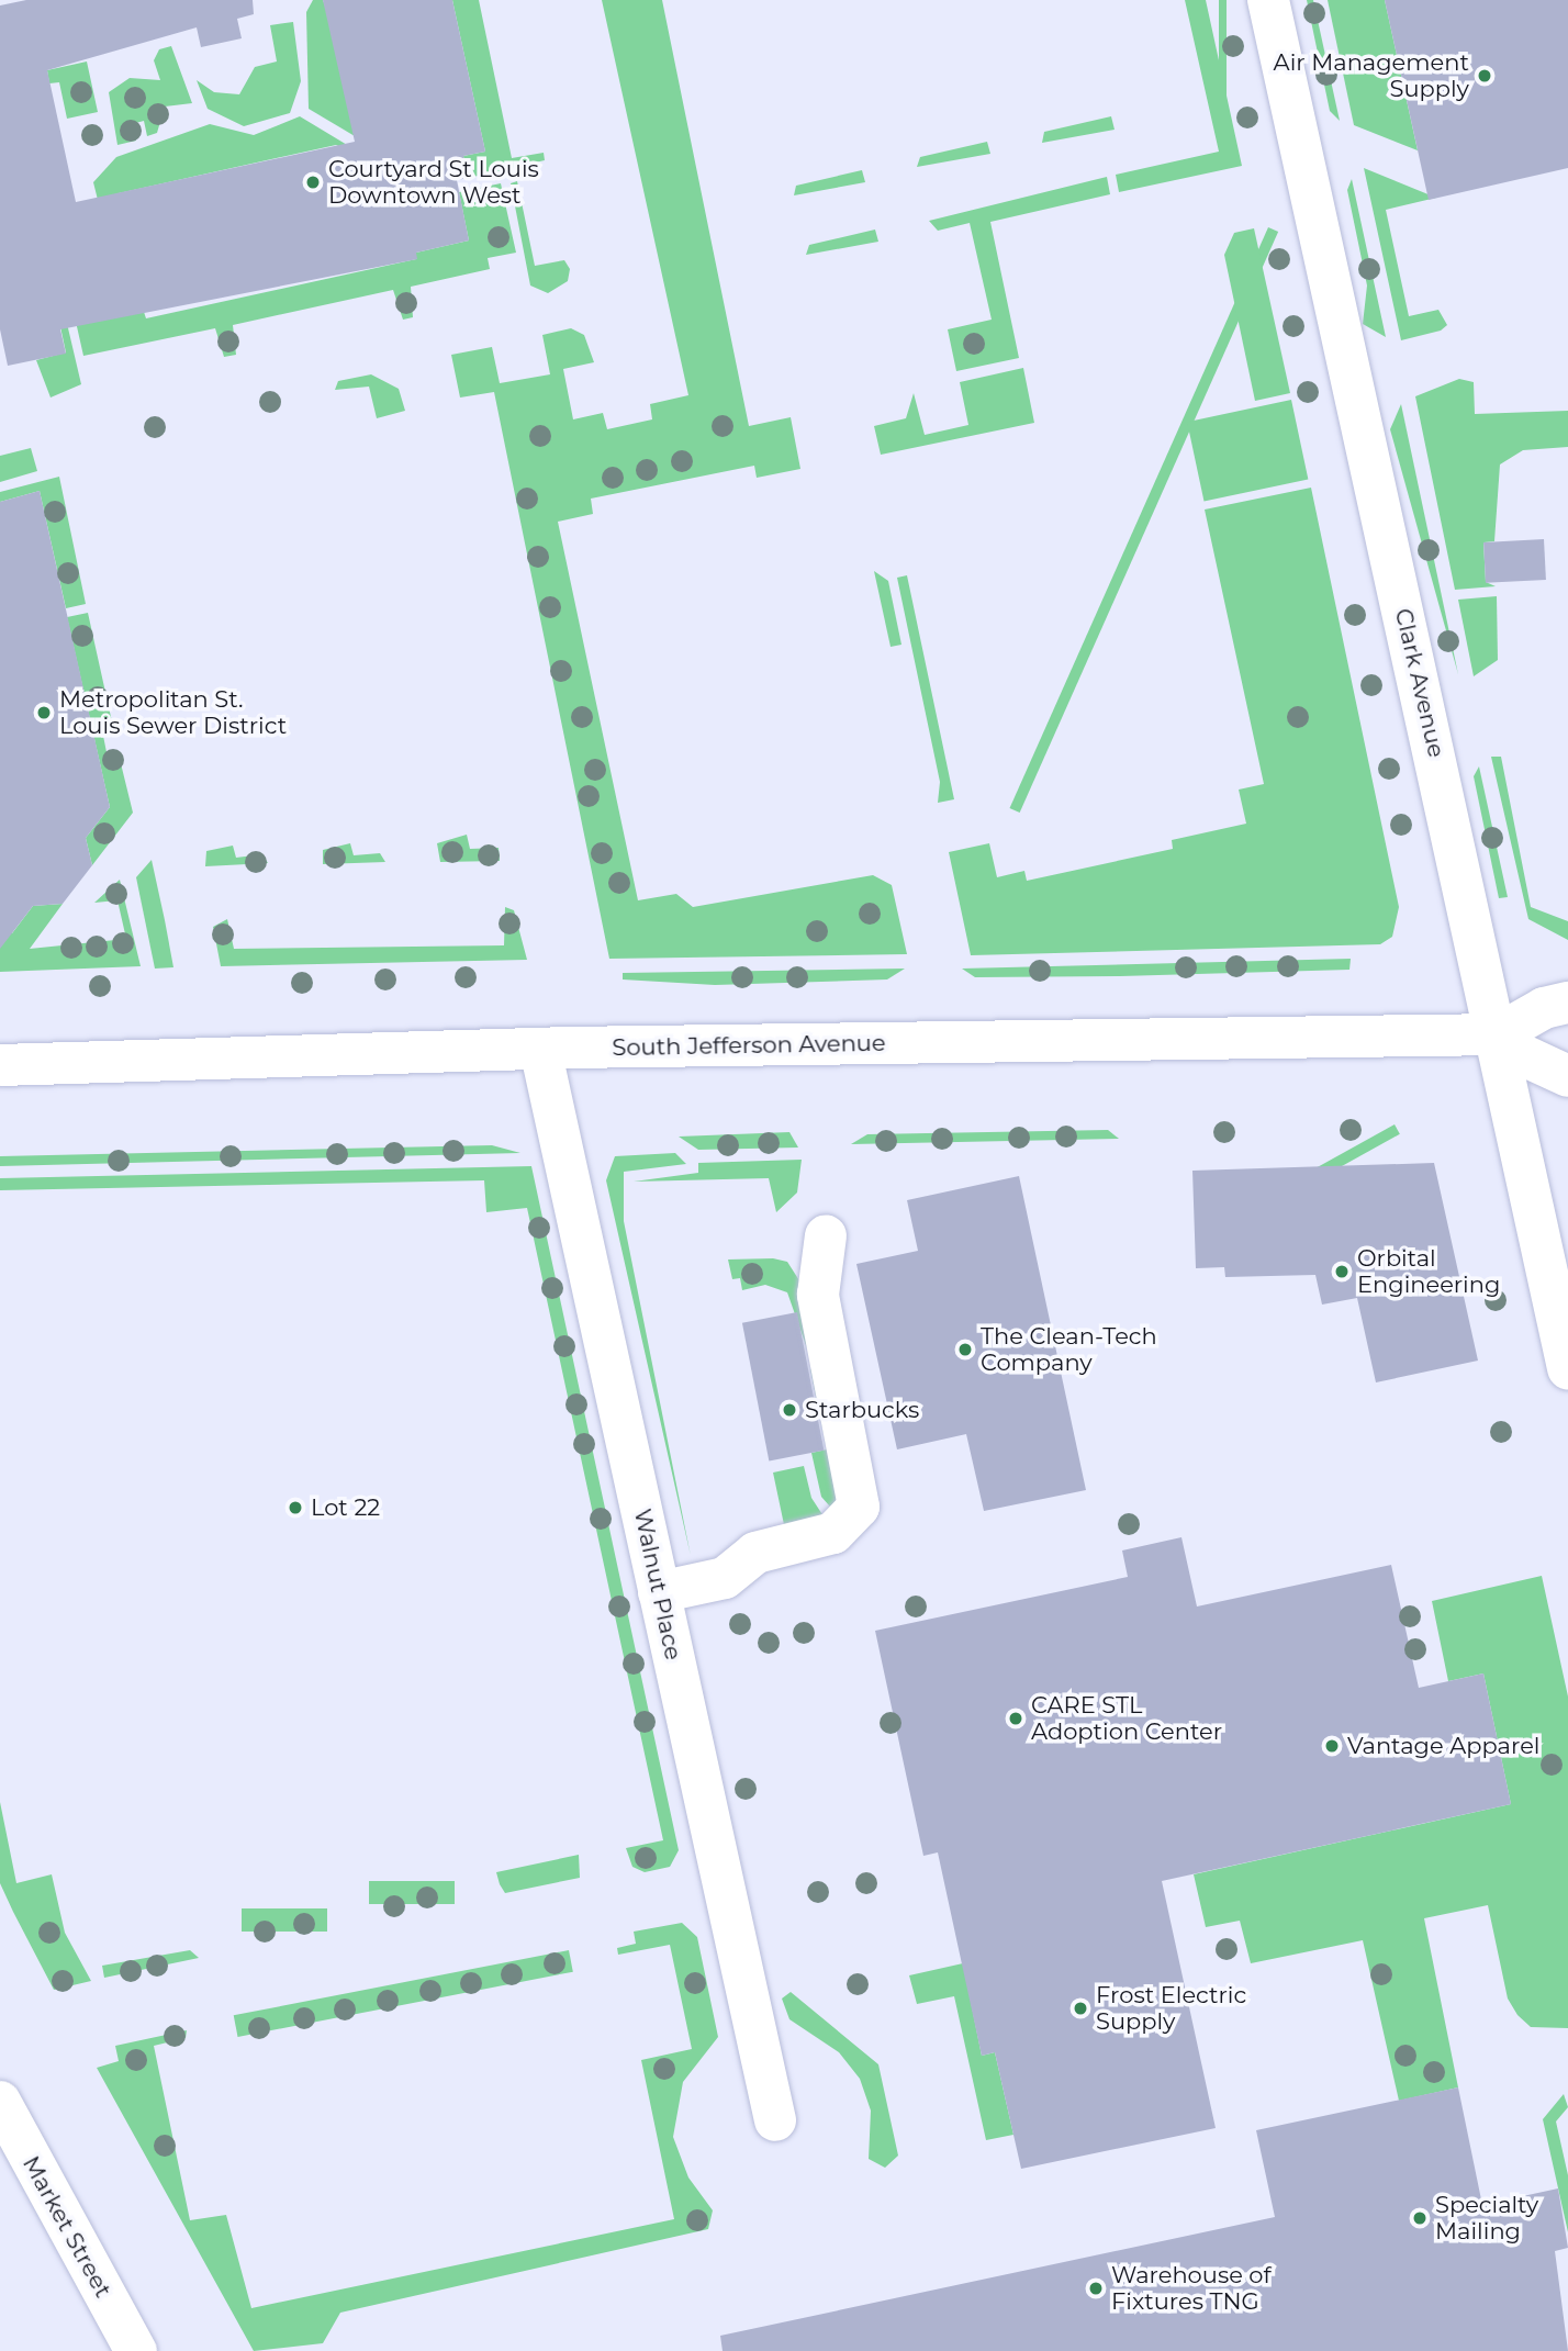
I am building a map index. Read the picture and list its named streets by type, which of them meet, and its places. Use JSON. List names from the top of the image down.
{
  "streets": {
    "street": [
      "Clark Avenue",
      "South Jefferson Avenue",
      "Walnut Place",
      "Market Street"
    ]
  },
  "crossings": [
    ["Clark Avenue", "South Jefferson Avenue"],
    ["South Jefferson Avenue", "Walnut Place"]
  ],
  "places": [
    "Air Management Supply",
    "Courtyard St Louis Downtown West",
    "Metropolitan St. Louis Sewer District",
    "Orbital Engineering",
    "The Clean-Tech Company",
    "Starbucks",
    "Lot 22",
    "CARE STL Adoption Center",
    "Vantage Apparel",
    "Frost Electric Supply",
    "Specialty Mailing",
    "Warehouse of Fixtures TNG"
  ]
}
